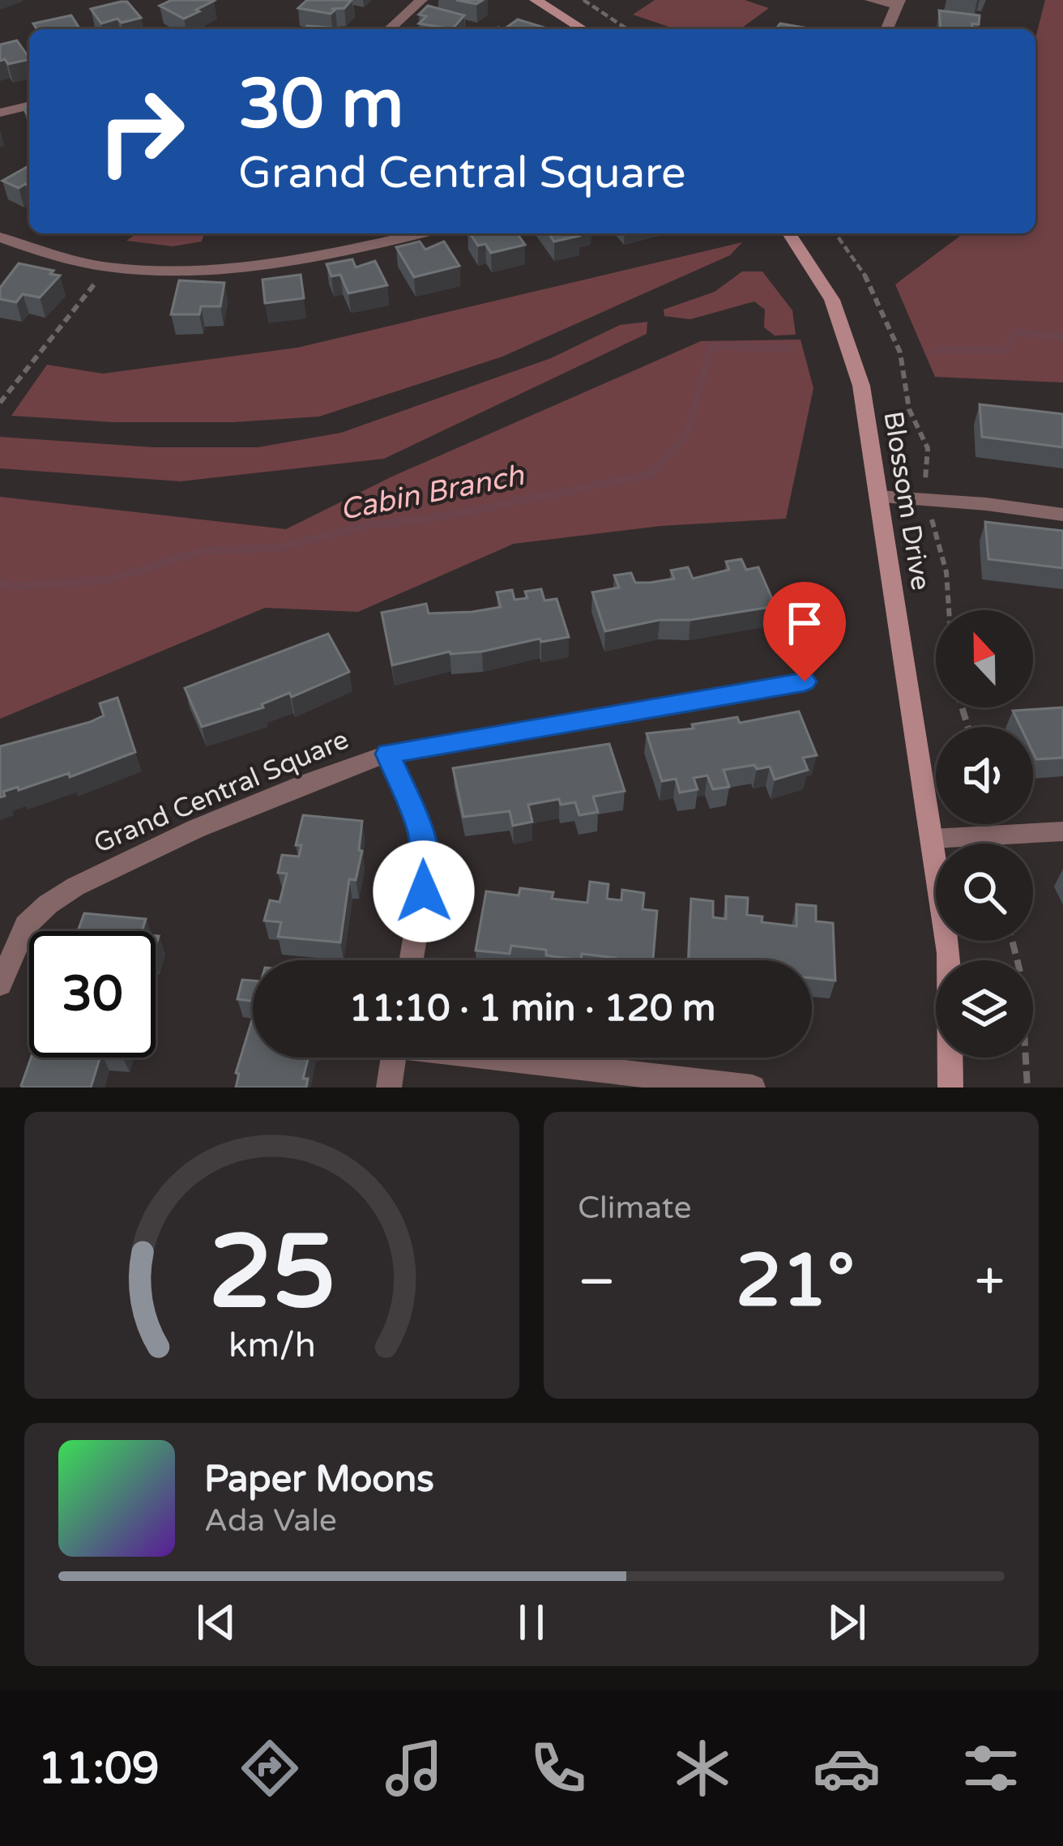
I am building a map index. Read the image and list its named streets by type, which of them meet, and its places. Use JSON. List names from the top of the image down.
{
  "streets": {
    "street": ["Blossom Drive", "Grand Central Square"]
  },
  "water": ["Cabin Branch"],
  "north": "top",
  "page": {
    "turn": ["30 m", "Grand Central Square"],
    "limit": "30",
    "trip": "11:10 · 1 min · 120 m",
    "tile": "Climate",
    "heat": ["−", "21°", "+"],
    "song": ["Paper Moons", "Ada Vale"],
    "tabs": "11:09",
    "gauge": ["25", "km/h"]
  }
}
